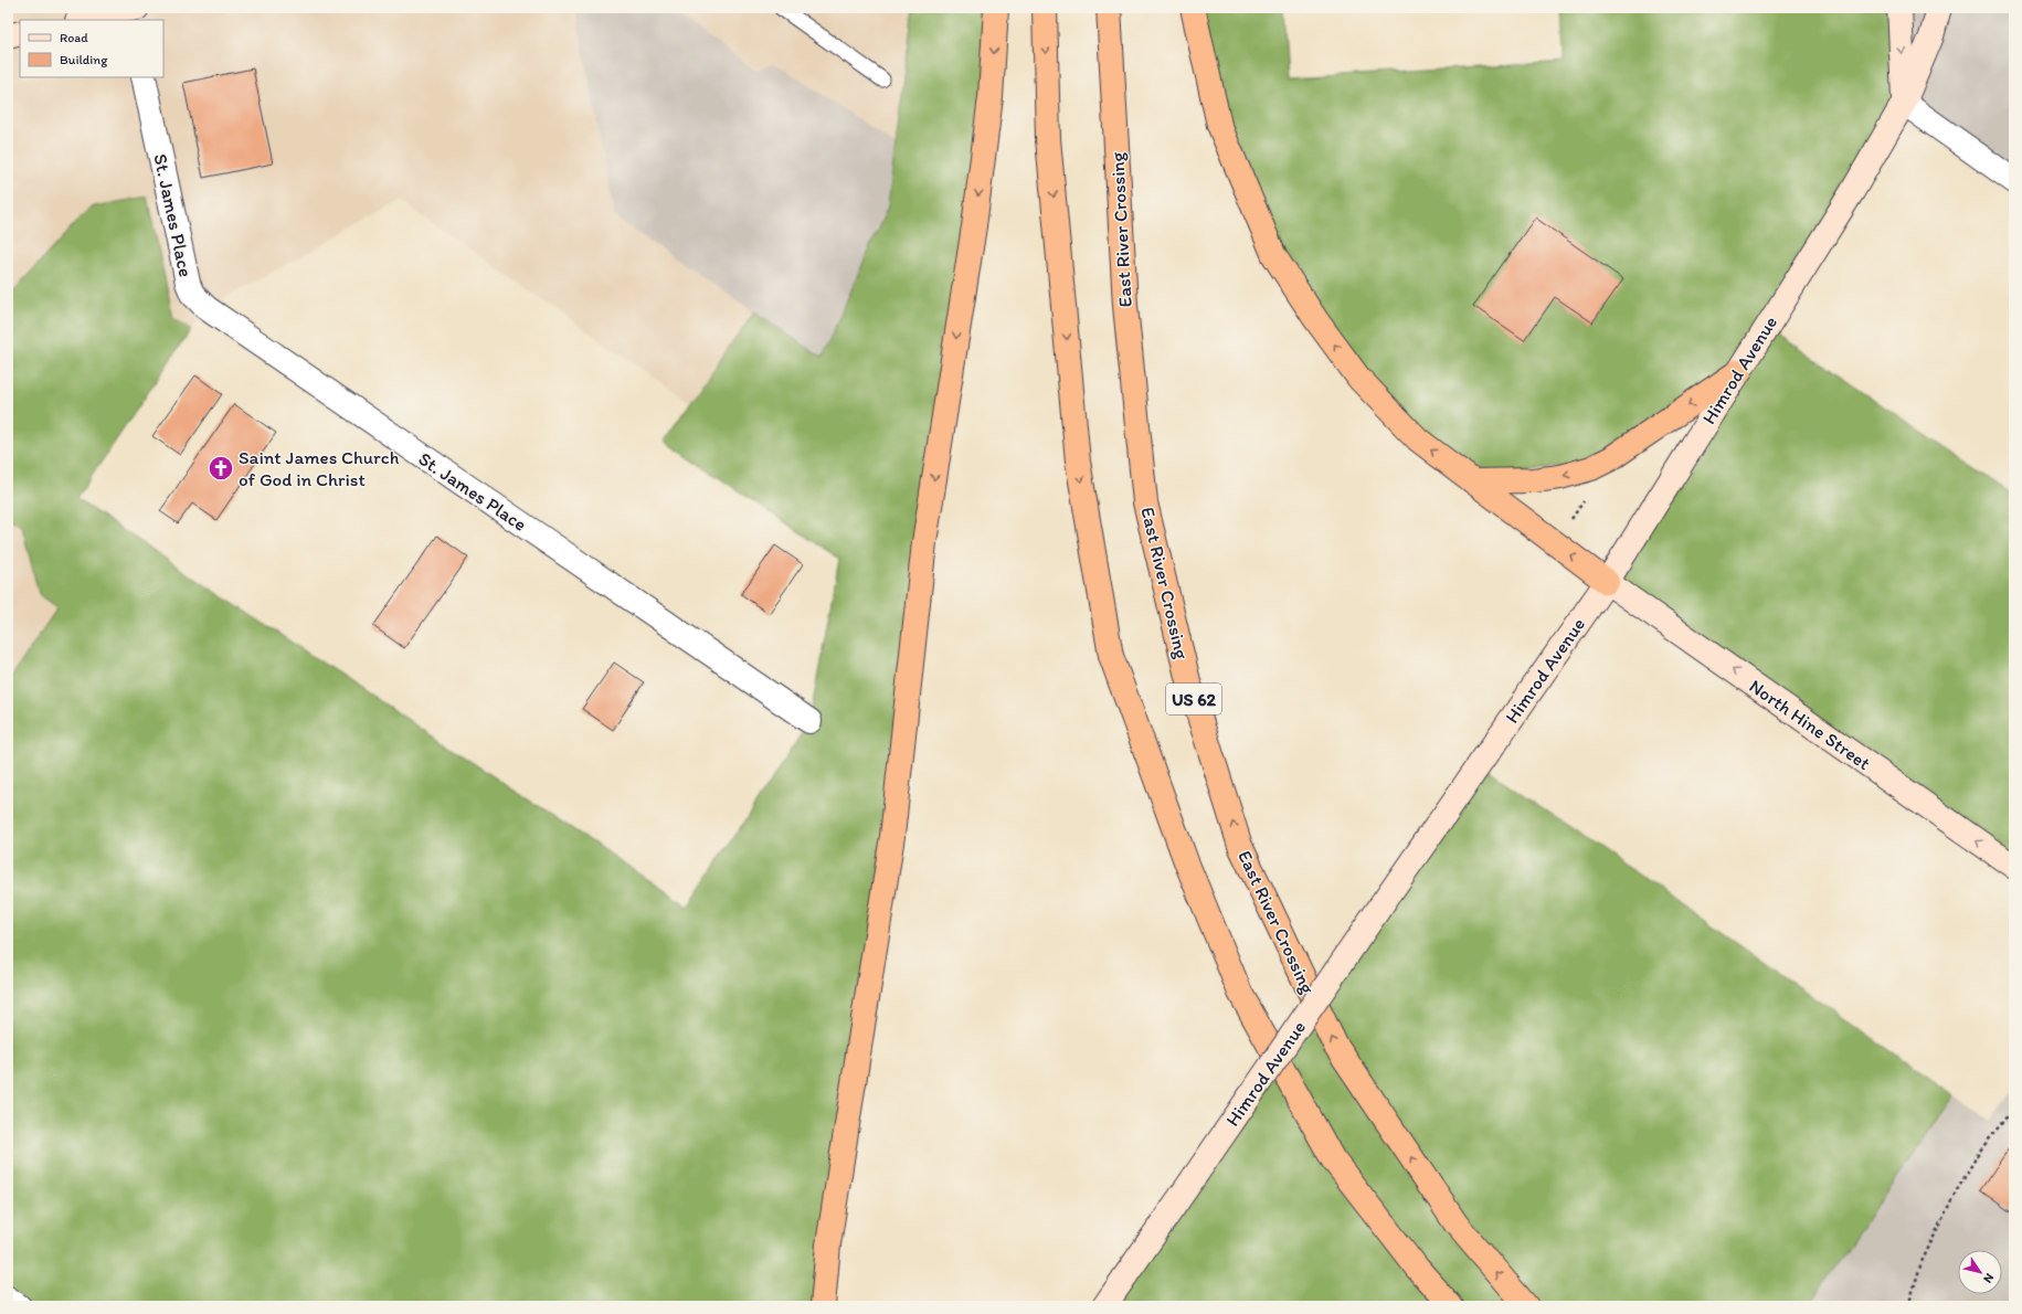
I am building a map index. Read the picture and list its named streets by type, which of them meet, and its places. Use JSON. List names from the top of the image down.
{
  "streets": {
    "highway": ["East River Crossing", "US 62"],
    "main road": ["Himrod Avenue", "North Hine Street"],
    "street": ["St. James Place"]
  },
  "crossings": [
    ["Himrod Avenue", "North Hine Street"]
  ],
  "one_way": ["North Hine Street"],
  "places": {
    "church": ["Saint James Church of God in Christ"]
  },
  "legend": ["Road", "Building"],
  "north": "bottom right"
}
